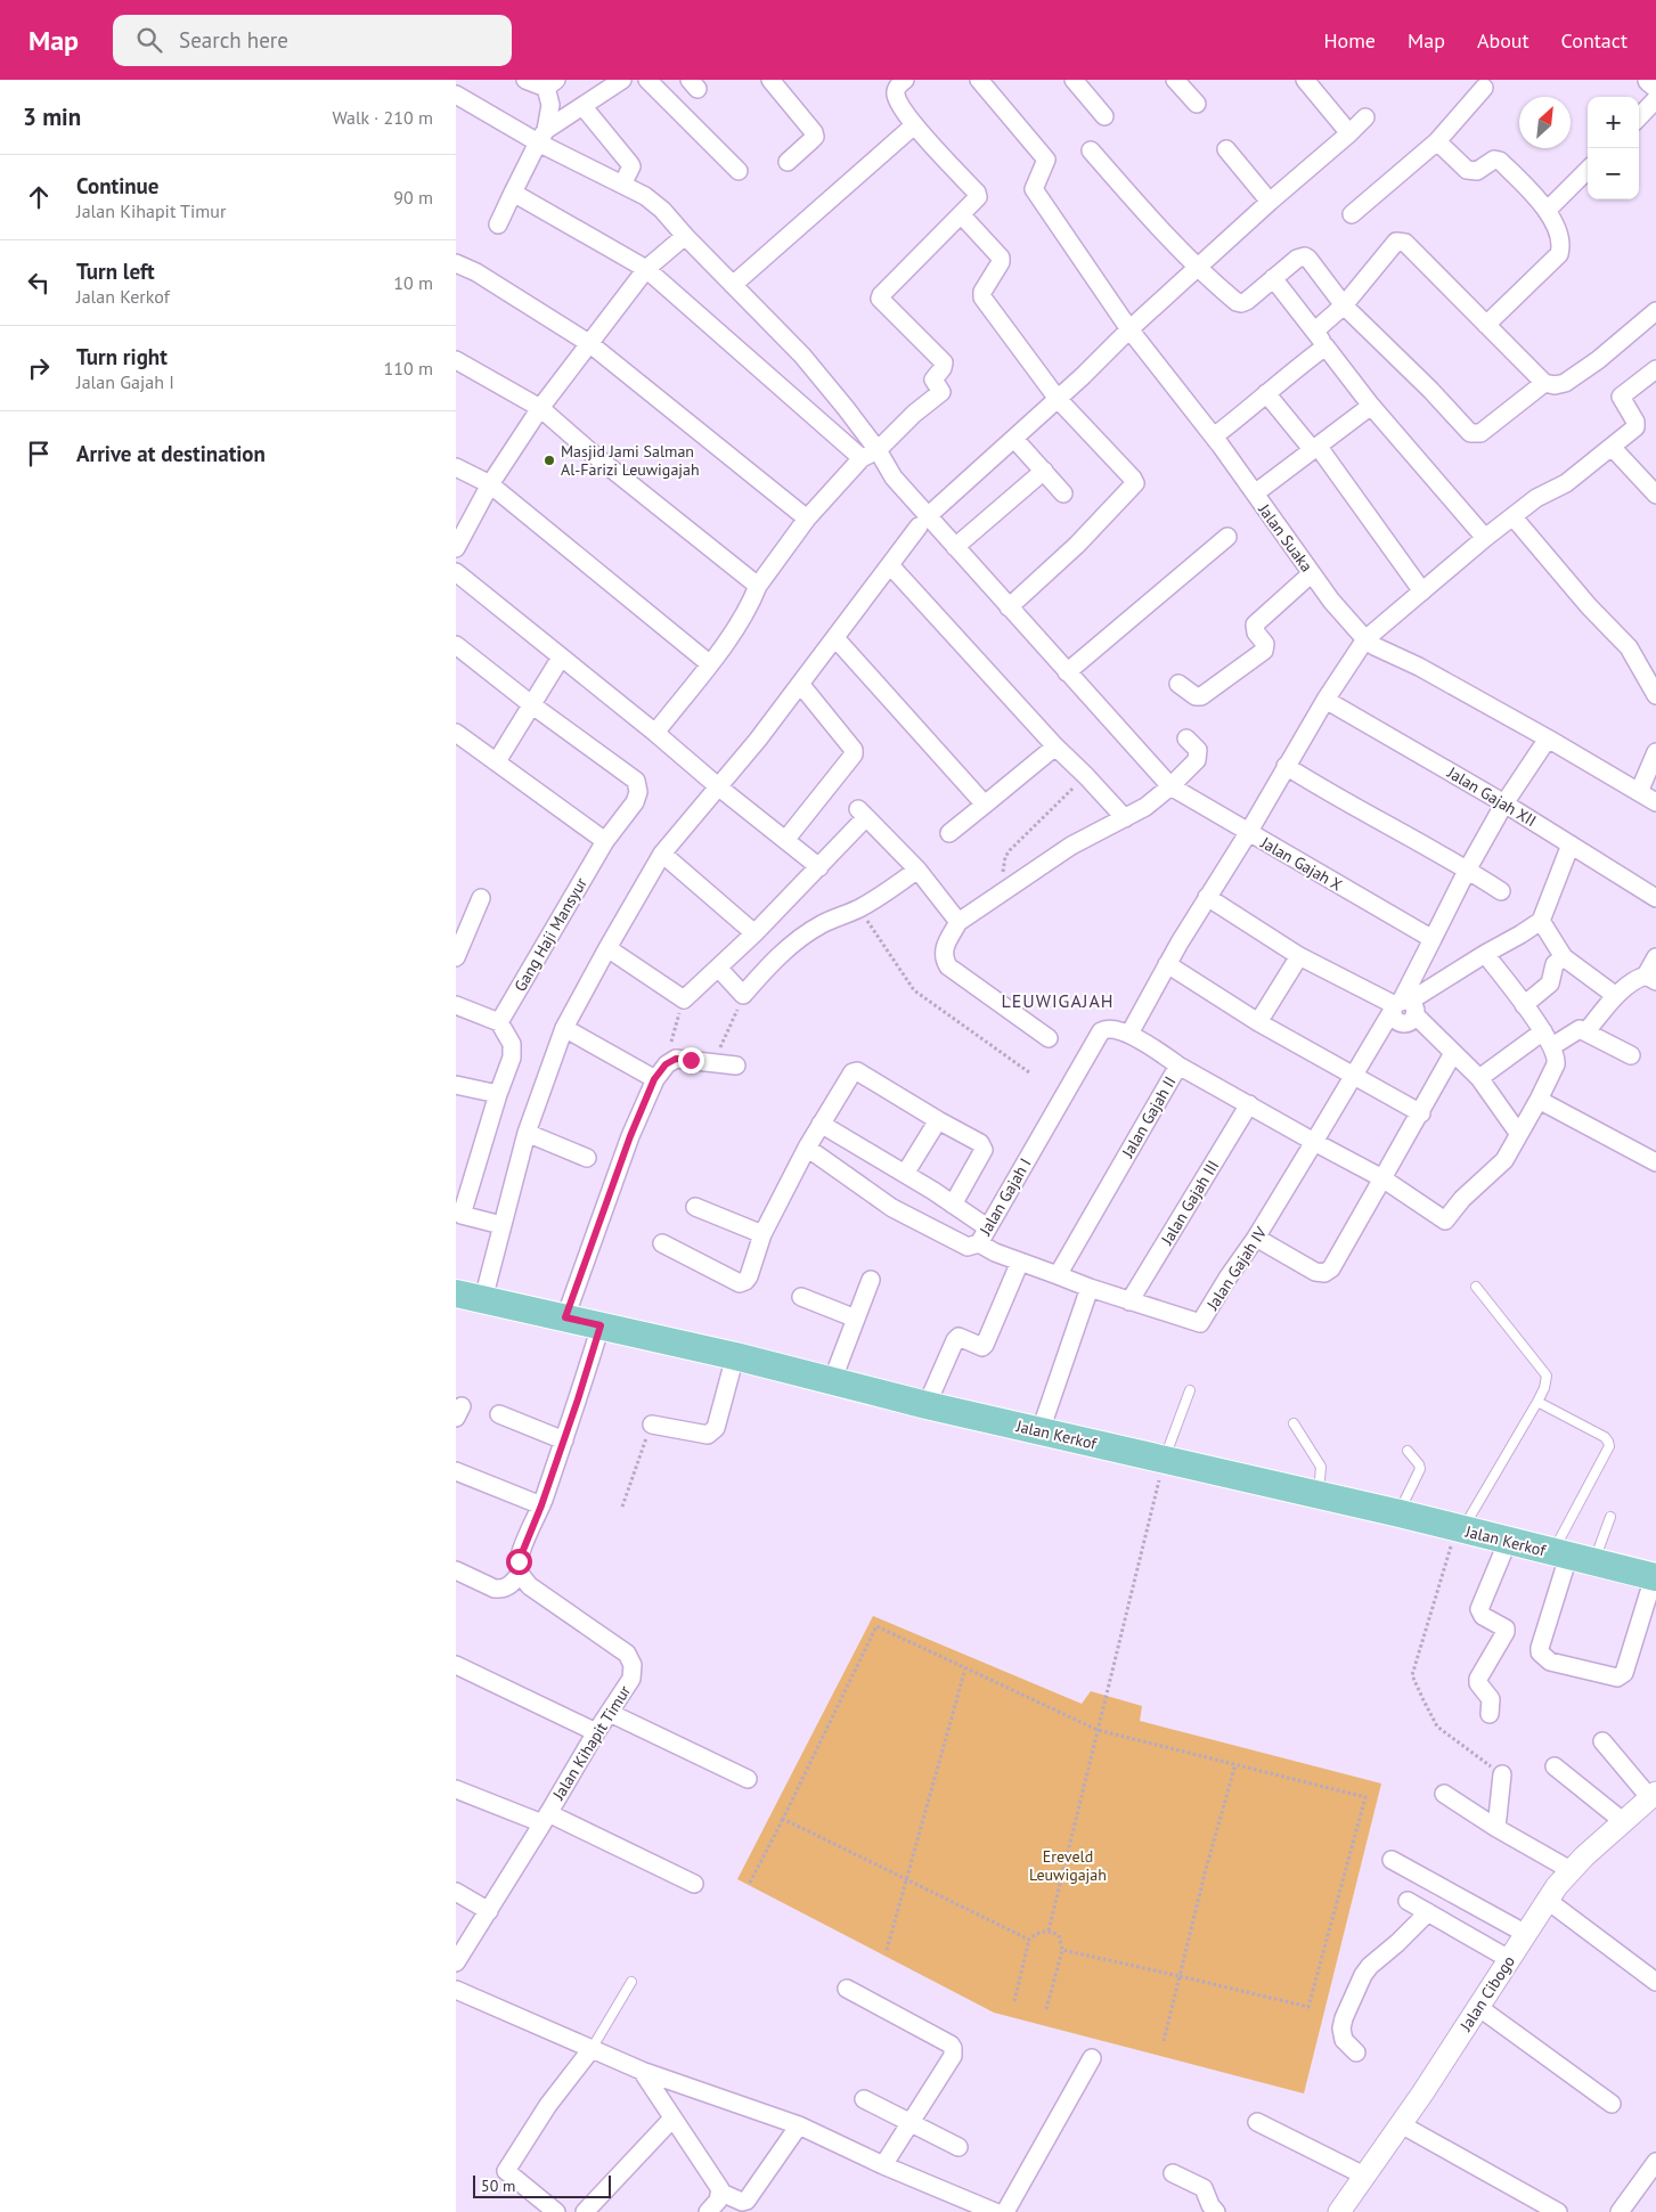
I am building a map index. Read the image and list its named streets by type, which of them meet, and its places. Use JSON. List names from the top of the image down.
{
  "streets": {
    "main road": ["Jalan Kerkof"],
    "street": [
      "Jalan Suaka",
      "Jalan Gajah XII",
      "Jalan Gajah X",
      "Gang Haji Mansyur",
      "Jalan Gajah II",
      "Jalan Gajah I",
      "Jalan Gajah III",
      "Jalan Gajah IV",
      "Jalan Kihapit Timur",
      "Jalan Cibogo"
    ]
  },
  "crossings": [
    ["Jalan Gajah II", "Jalan Gajah III"],
    ["Jalan Gajah II", "Jalan Gajah IV"],
    ["Jalan Gajah III", "Jalan Gajah IV"]
  ],
  "districts": ["LEUWIGAJAH"],
  "parks": ["Ereveld Leuwigajah"],
  "places": ["Masjid Jami Salman Al-Farizi Leuwigajah"],
  "scale_bar": "50 m",
  "north": "top right",
  "page": {
    "header": "Map",
    "search": "Search here",
    "nav": [
      "Home",
      "Map",
      "About",
      "Contact"
    ],
    "heading": ["3 min", "Walk · 210 m"],
    "map_buttons": ["+", "−"],
    "list": [
      ["Continue", "Jalan Kihapit Timur", "90 m"],
      ["Turn left", "Jalan Kerkof", "10 m"],
      ["Turn right", "Jalan Gajah I", "110 m"],
      "Arrive at destination"
    ],
    "scale": "50 m"
  }
}
